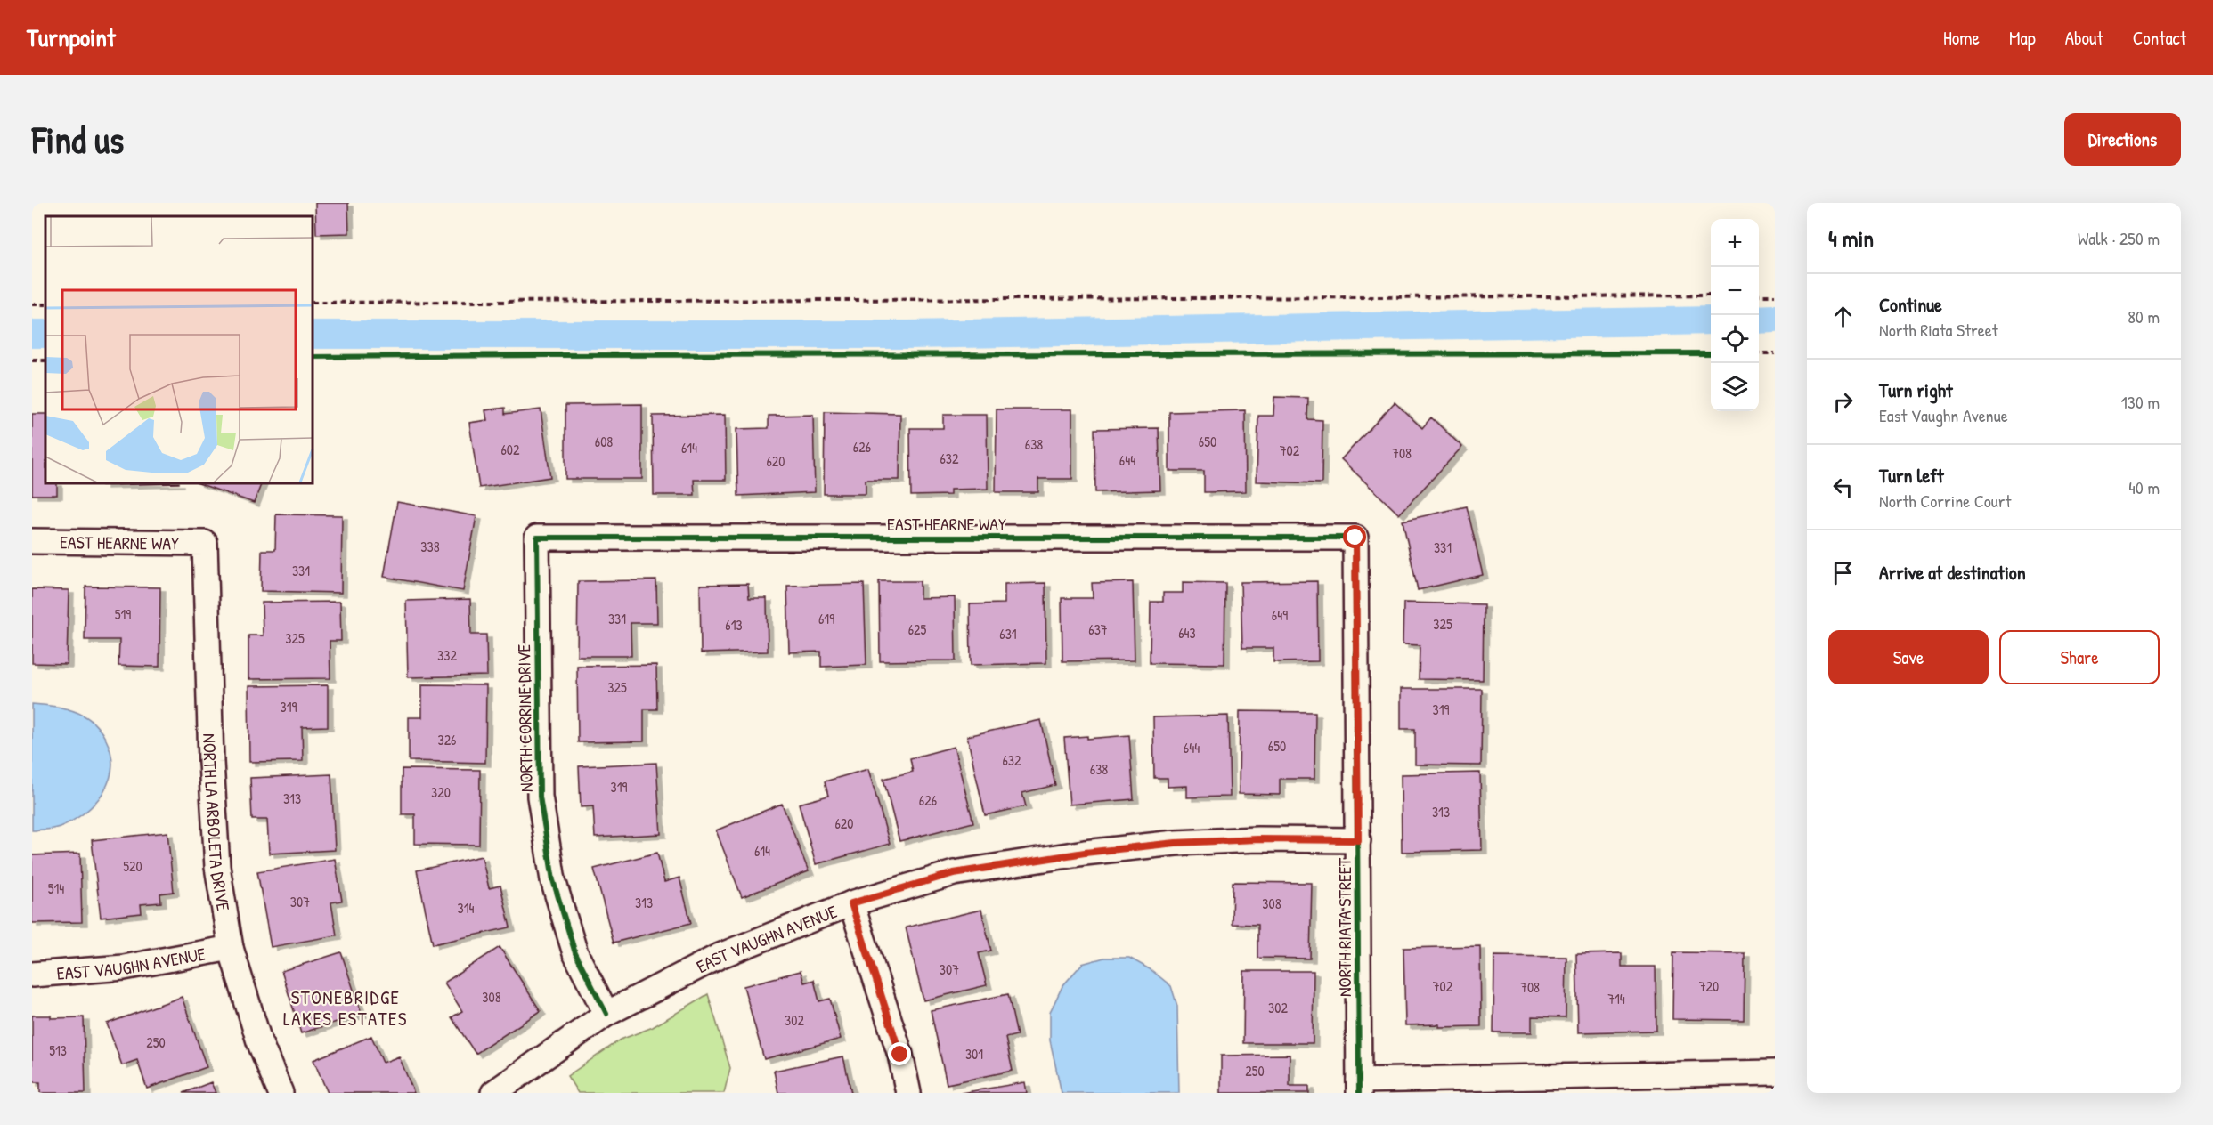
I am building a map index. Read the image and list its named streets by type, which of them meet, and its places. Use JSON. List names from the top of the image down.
{
  "streets": {
    "street": [
      "EAST HEARNE WAY",
      "NORTH CORRINE DRIVE",
      "NORTH LA ARBOLETA DRIVE",
      "NORTH RIATA STREET",
      "EAST VAUGHN AVENUE"
    ]
  },
  "crossings": [
    ["EAST HEARNE WAY", "NORTH CORRINE DRIVE"],
    ["EAST HEARNE WAY", "NORTH LA ARBOLETA DRIVE"],
    ["EAST HEARNE WAY", "NORTH RIATA STREET"],
    ["NORTH CORRINE DRIVE", "EAST VAUGHN AVENUE"],
    ["NORTH LA ARBOLETA DRIVE", "EAST VAUGHN AVENUE"],
    ["NORTH RIATA STREET", "EAST VAUGHN AVENUE"]
  ],
  "districts": ["STONEBRIDGE LAKES ESTATES"],
  "house_numbers": [
    "608",
    "650",
    "638",
    "626",
    "614",
    "602",
    "702",
    "708",
    "632",
    "644",
    "620",
    "338",
    "331",
    "331",
    "519",
    "649",
    "331",
    "619",
    "325",
    "613",
    "625",
    "637",
    "643",
    "631",
    "325",
    "332",
    "325",
    "319",
    "319",
    "326",
    "650",
    "644",
    "632",
    "638",
    "319",
    "320",
    "313",
    "626",
    "313",
    "620",
    "614",
    "520",
    "514",
    "307",
    "313",
    "308",
    "314",
    "307",
    "702",
    "720",
    "708",
    "308",
    "714",
    "302",
    "302",
    "250",
    "513",
    "301",
    "250"
  ],
  "page": {
    "header": "Turnpoint",
    "nav": [
      "Home",
      "Map",
      "About",
      "Contact"
    ],
    "buttons": [
      "Directions",
      ["Save", "Share"]
    ],
    "title": "Find us",
    "heading": ["4 min", "Walk · 250 m"],
    "map_buttons": ["+", "−"],
    "list": [
      ["Continue", "North Riata Street", "80 m"],
      ["Turn right", "East Vaughn Avenue", "130 m"],
      ["Turn left", "North Corrine Court", "40 m"],
      "Arrive at destination"
    ]
  }
}
